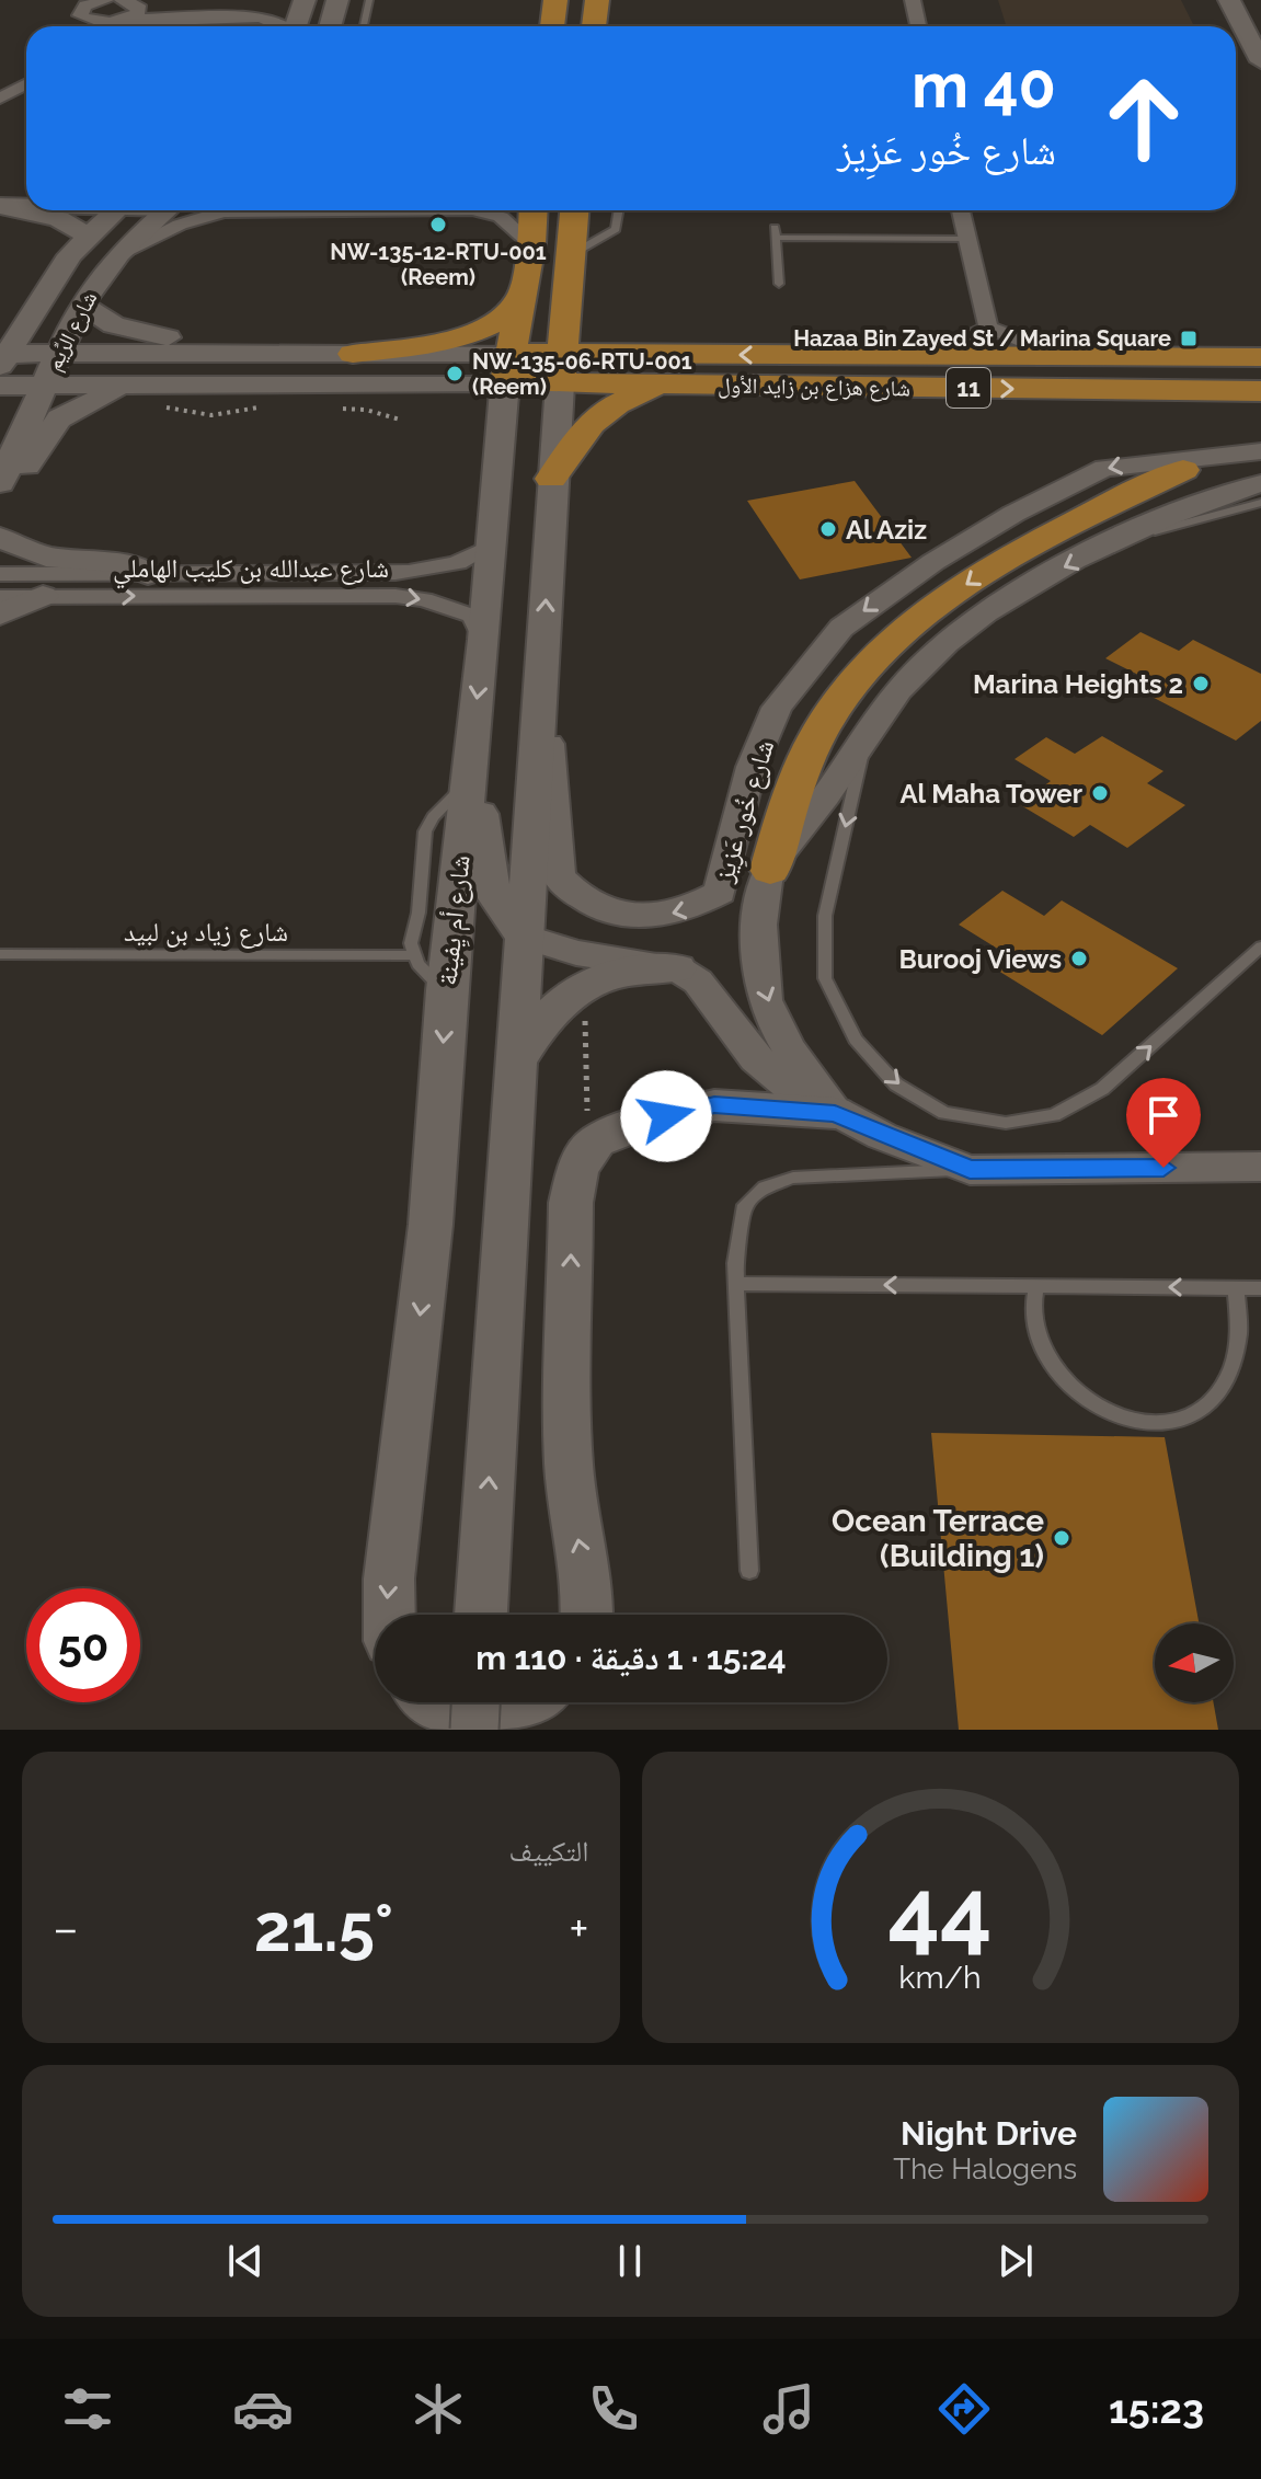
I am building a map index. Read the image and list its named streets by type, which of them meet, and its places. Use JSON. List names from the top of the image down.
{
  "streets": {
    "main road": [
      "شارع الرِّيم",
      "شارع هزاع بن زايد الأول",
      "11",
      "شارع أم يِفينة"
    ],
    "street": ["شارع عبدالله بن كليب الهاملي", "شارع خُور عَزِيز"],
    "lane": ["شارع زياد بن لبيد"]
  },
  "crossings": [
    ["شارع الرِّيم", "شارع هزاع بن زايد الأول"],
    ["شارع هزاع بن زايد الأول", "شارع أم يِفينة"],
    ["شارع عبدالله بن كليب الهاملي", "شارع أم يِفينة"]
  ],
  "places": {
    "other": [
      "NW-135-12-RTU-001 (Reem)",
      "NW-135-06-RTU-001 (Reem)",
      "Al Aziz",
      "Marina Heights 2",
      "Al Maha Tower",
      "Burooj Views",
      "Ocean Terrace (Building 1)"
    ],
    "transit": ["Hazaa Bin Zayed St / Marina Square"]
  },
  "north": "left",
  "page": {
    "turn": ["40 m", "شارع خُور عَزِيز"],
    "limit": "50",
    "trip": "15:24 · 1 دقيقة · 110 m",
    "tile": "التكييف",
    "heat": ["−", "21.5°", "+"],
    "song": ["Night Drive", "The Halogens"],
    "tabs": "15:23",
    "gauge": ["44", "km/h"]
  }
}
